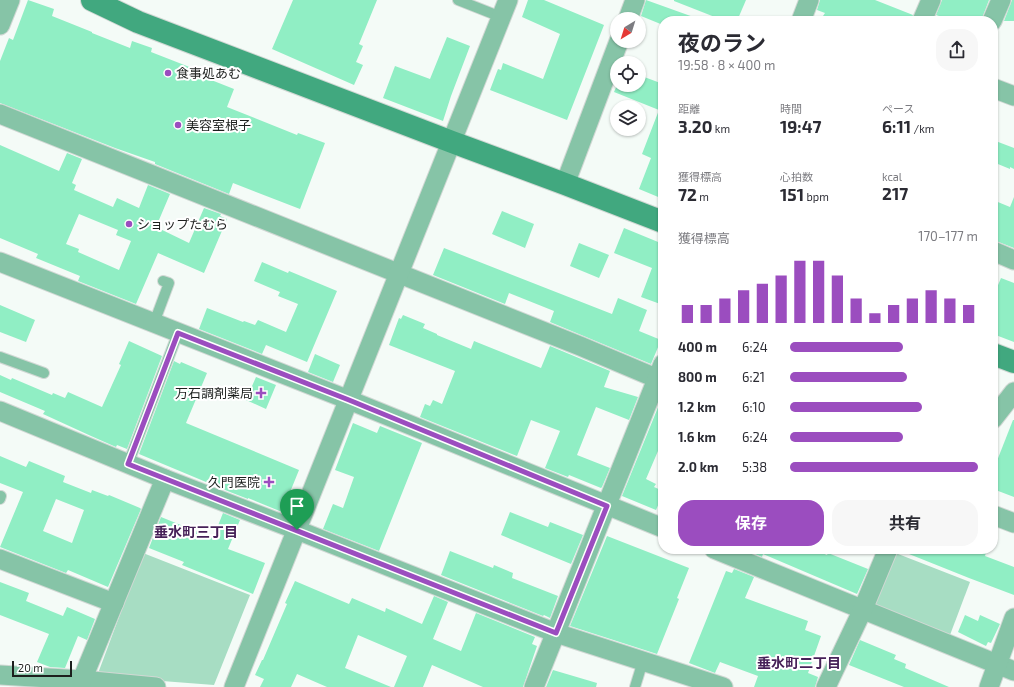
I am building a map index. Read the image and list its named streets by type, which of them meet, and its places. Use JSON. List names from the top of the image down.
{
  "districts": ["垂水町三丁目", "垂水町二丁目"],
  "places": {
    "other": ["食事処あむ", "美容室根子", "ショップたむら"],
    "health": ["万石調剤薬局", "久門医院"]
  },
  "scale_bar": "20 m",
  "north": "bottom left",
  "page": {
    "heading": ["夜のラン", "19:58 · 8 × 400 m"],
    "stats": [
      ["距離", "3.20 km"],
      ["時間", "19:47"],
      ["ペース", "6:11 /km"],
      ["獲得標高", "72 m"],
      ["心拍数", "151 bpm"],
      ["kcal", "217"]
    ],
    "chart": ["獲得標高", "170–177 m"],
    "list": [
      {
        "name": "400 m",
        "note": "6:24"
      },
      {
        "name": "800 m",
        "note": "6:21"
      },
      {
        "name": "1.2 km",
        "note": "6:10"
      },
      {
        "name": "1.6 km",
        "note": "6:24"
      },
      {
        "name": "2.0 km",
        "note": "5:38"
      }
    ],
    "buttons": ["保存", "共有"],
    "scale": "20 m"
  }
}
